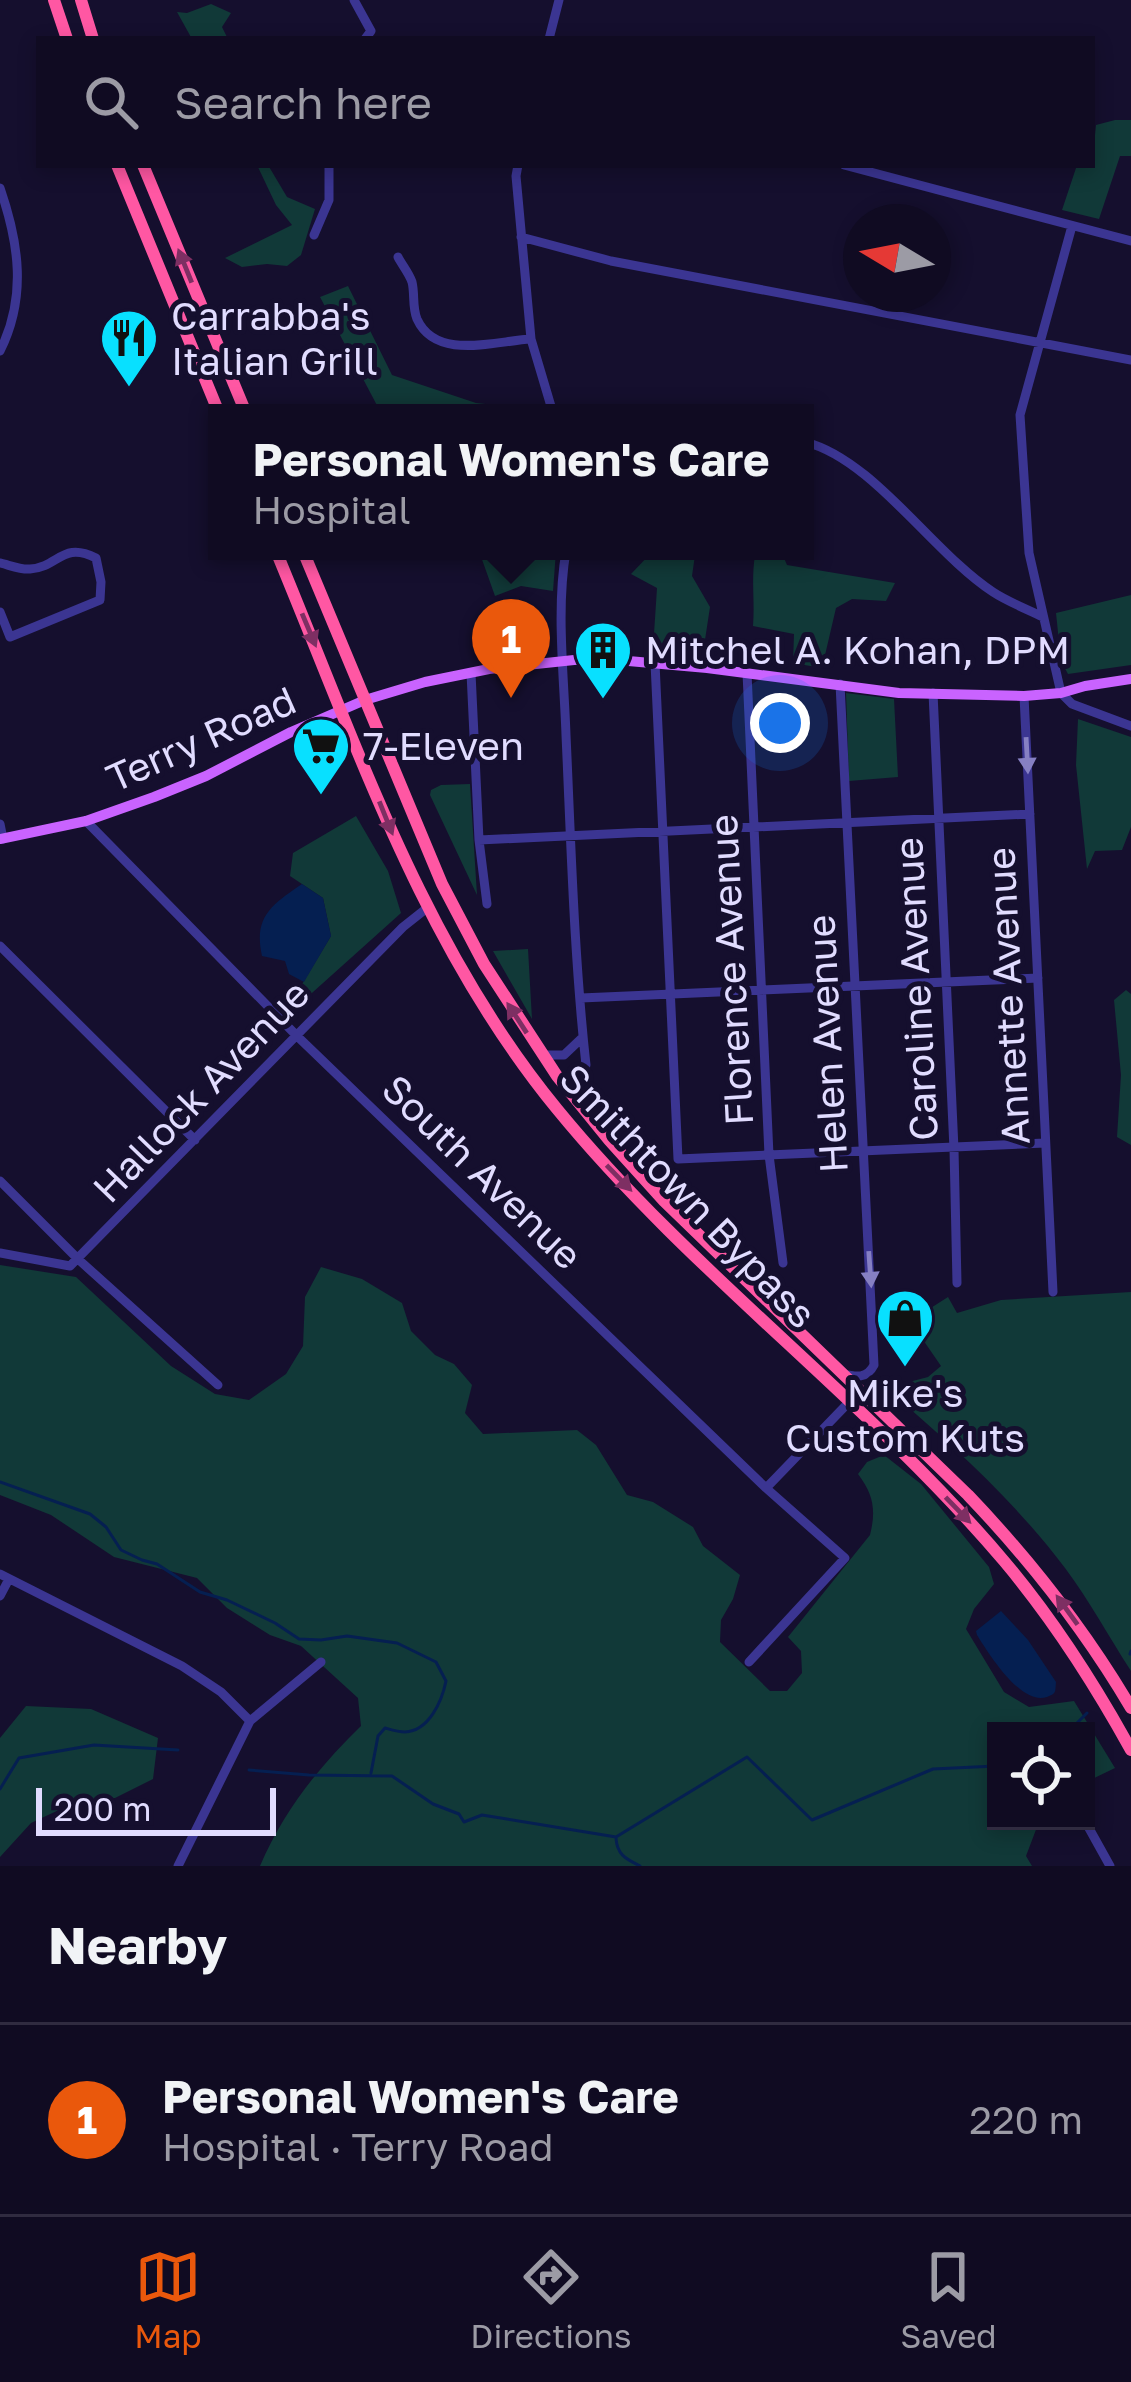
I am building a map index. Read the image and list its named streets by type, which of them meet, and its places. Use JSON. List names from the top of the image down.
{
  "streets": {
    "highway": ["Smithtown Bypass"],
    "main road": ["Terry Road"],
    "street": [
      "Florence Avenue",
      "Caroline Avenue",
      "Annette Avenue",
      "Helen Avenue",
      "Hallock Avenue",
      "South Avenue"
    ]
  },
  "crossings": [
    ["Terry Road", "Florence Avenue"],
    ["Terry Road", "Caroline Avenue"],
    ["Terry Road", "Annette Avenue"],
    ["Terry Road", "Helen Avenue"],
    ["Terry Road", "South Avenue"],
    ["Terry Road", "Smithtown Bypass"],
    ["Helen Avenue", "Smithtown Bypass"],
    ["Hallock Avenue", "South Avenue"],
    ["Hallock Avenue", "Smithtown Bypass"]
  ],
  "places": {
    "restaurant": ["Carrabba's Italian Grill"],
    "building": ["Mitchel A. Kohan, DPM"],
    "supermarket": ["7-Eleven"],
    "shop": ["Mike's Custom Kuts"]
  },
  "scale_bar": "200 m",
  "north": "left",
  "page": {
    "search": "Search here",
    "popup": ["Personal Women's Care", "Hospital"],
    "pins": "1",
    "scale": "200 m",
    "heading": "Nearby",
    "list": [
      {
        "mark": "1",
        "name": "Personal Women's Care",
        "note": "Hospital · Terry Road",
        "value": "220 m"
      }
    ],
    "nav": ["Map", "Directions", "Saved"]
  }
}
